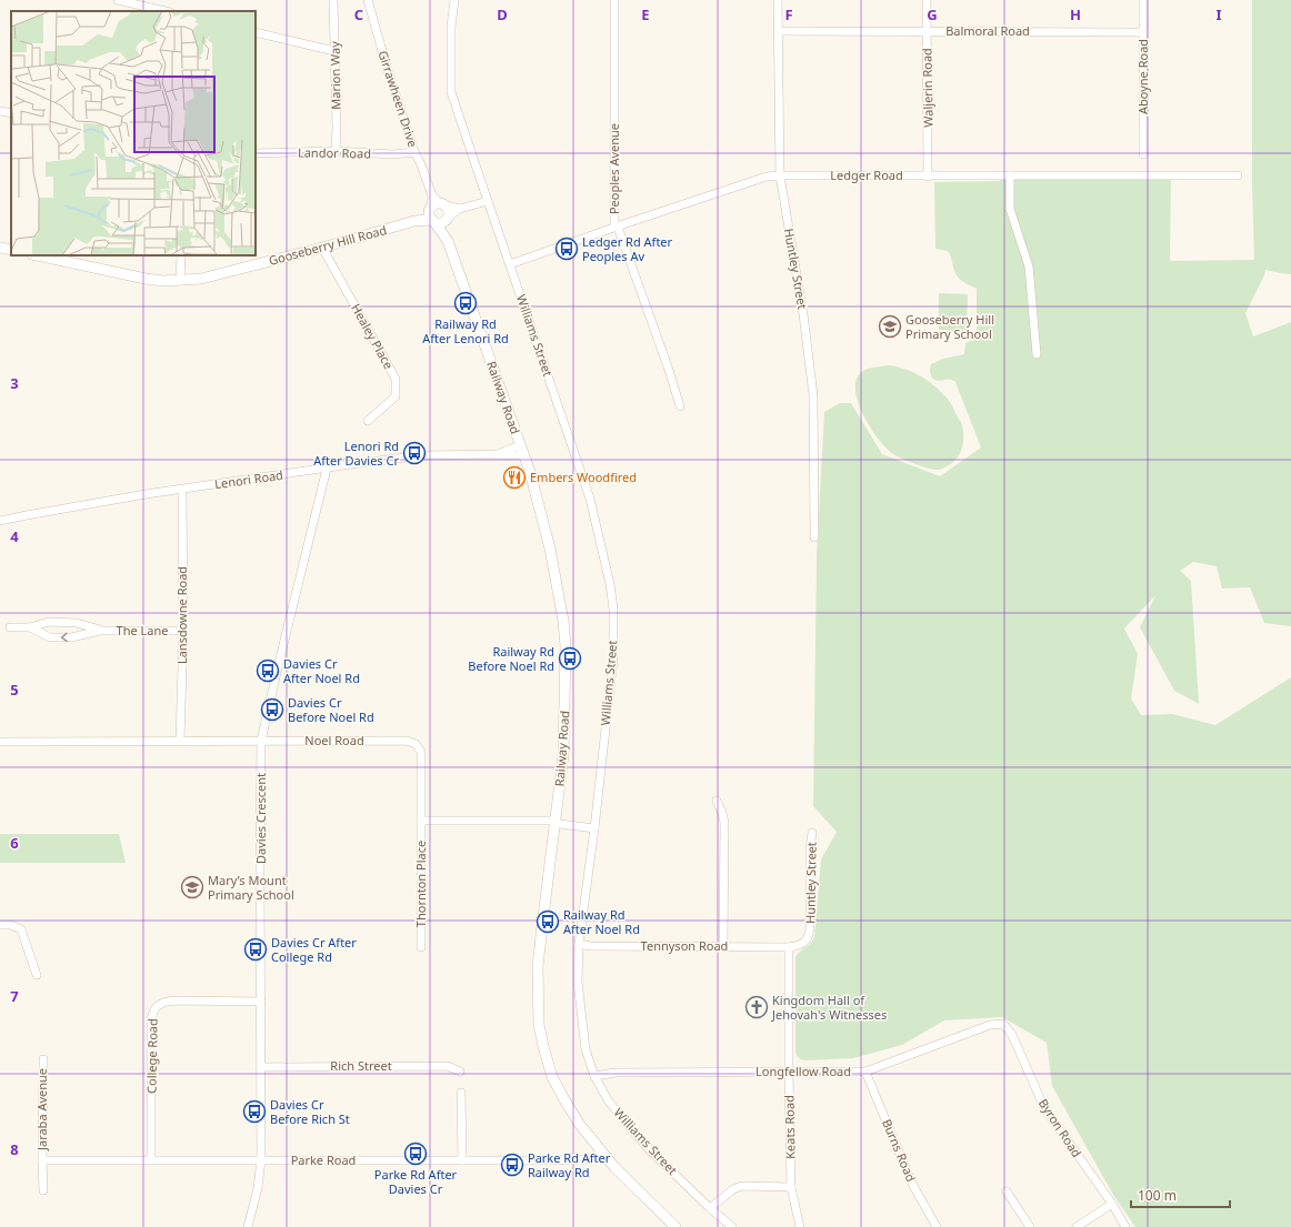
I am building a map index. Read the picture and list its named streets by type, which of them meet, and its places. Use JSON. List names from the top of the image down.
{
  "streets": {
    "street": [
      "Balmoral Road",
      "Marion Way",
      "Aboyne Road",
      "Waljerin Road",
      "Girrawheen Drive",
      "Landor Road",
      "Peoples Avenue",
      "Ledger Road",
      "Gooseberry Hill Road",
      "Huntley Street",
      "Williams Street",
      "Healey Place",
      "Railway Road",
      "Lenori Road",
      "Lansdowne Road",
      "The Lane",
      "Noel Road",
      "Davies Crescent",
      "Thornton Place",
      "Tennyson Road",
      "College Road",
      "Rich Street",
      "Longfellow Road",
      "Jaraba Avenue",
      "Keats Road",
      "Byron Road",
      "Burns Road",
      "Parke Road"
    ]
  },
  "crossings": [
    ["Balmoral Road", "Aboyne Road"],
    ["Balmoral Road", "Waljerin Road"],
    ["Balmoral Road", "Huntley Street"],
    ["Marion Way", "Landor Road"],
    ["Waljerin Road", "Ledger Road"],
    ["Girrawheen Drive", "Landor Road"],
    ["Girrawheen Drive", "Gooseberry Hill Road"],
    ["Girrawheen Drive", "Railway Road"],
    ["Peoples Avenue", "Ledger Road"],
    ["Ledger Road", "Huntley Street"],
    ["Ledger Road", "Williams Street"],
    ["Gooseberry Hill Road", "Healey Place"],
    ["Gooseberry Hill Road", "Railway Road"],
    ["Huntley Street", "Tennyson Road"],
    ["Huntley Street", "Keats Road"],
    ["Williams Street", "Tennyson Road"],
    ["Williams Street", "Longfellow Road"],
    ["Railway Road", "Lenori Road"],
    ["Railway Road", "Parke Road"],
    ["Lenori Road", "Lansdowne Road"],
    ["Lenori Road", "Davies Crescent"],
    ["Lansdowne Road", "The Lane"],
    ["Lansdowne Road", "Noel Road"],
    ["Noel Road", "Davies Crescent"],
    ["Noel Road", "Thornton Place"],
    ["Davies Crescent", "College Road"],
    ["Davies Crescent", "Rich Street"],
    ["Davies Crescent", "Parke Road"],
    ["Tennyson Road", "Keats Road"],
    ["College Road", "Parke Road"],
    ["Longfellow Road", "Keats Road"],
    ["Longfellow Road", "Byron Road"],
    ["Longfellow Road", "Burns Road"],
    ["Jaraba Avenue", "Parke Road"]
  ],
  "places": {
    "bus stop": [
      "Ledger Rd After Peoples Av",
      "Railway Rd After Lenori Rd",
      "Lenori Rd After Davies Cr",
      "Railway Rd Before Noel Rd",
      "Davies Cr After Noel Rd",
      "Davies Cr Before Noel Rd",
      "Railway Rd After Noel Rd",
      "Davies Cr After College Rd",
      "Davies Cr Before Rich St",
      "Parke Rd After Davies Cr",
      "Parke Rd After Railway Rd"
    ],
    "school or university": ["Gooseberry Hill Primary School", "Mary’s Mount Primary School"],
    "restaurant": ["Embers Woodfired"],
    "church": ["Kingdom Hall of Jehovah's Witnesses"]
  },
  "scale_bar": "100 m",
  "grid": {
    "columns": [
      "C",
      "D",
      "E",
      "F",
      "G",
      "H",
      "I"
    ],
    "rows": [
      "3",
      "4",
      "5",
      "6",
      "7",
      "8"
    ]
  }
}
